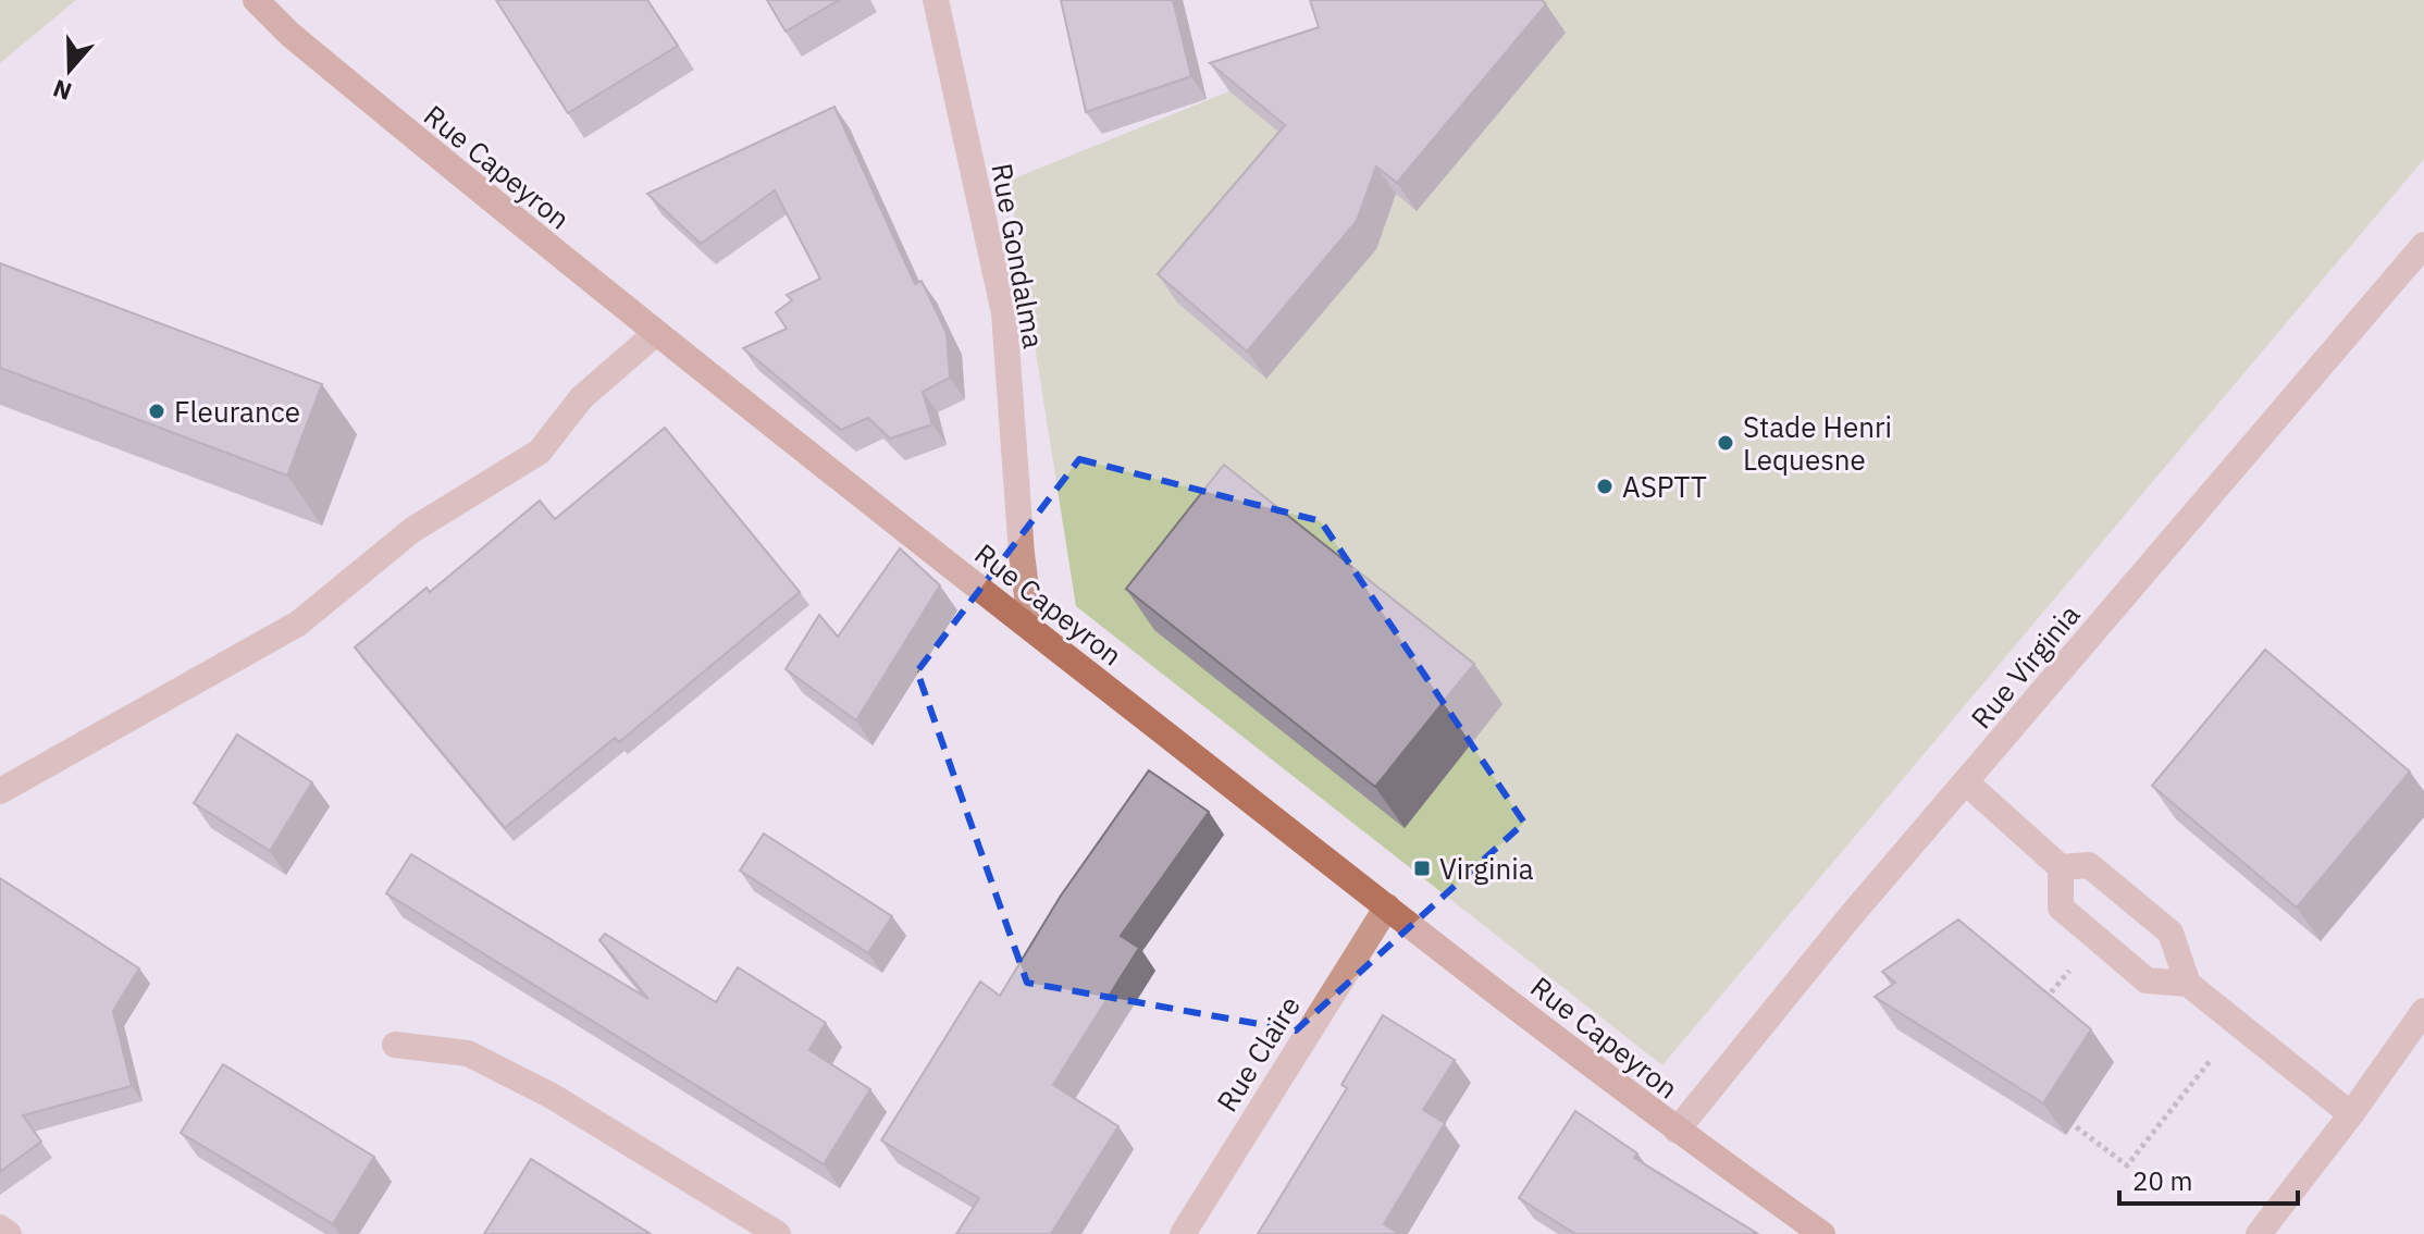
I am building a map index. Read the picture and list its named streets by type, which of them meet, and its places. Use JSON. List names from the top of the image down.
{
  "streets": {
    "street": [
      "Rue Capeyron",
      "Rue Gondalma",
      "Rue Virginia",
      "Rue Claire"
    ]
  },
  "crossings": [
    ["Rue Capeyron", "Rue Gondalma"],
    ["Rue Capeyron", "Rue Virginia"],
    ["Rue Capeyron", "Rue Claire"]
  ],
  "places": {
    "other": ["Fleurance", "Stade Henri Lequesne", "ASPTT"],
    "transit": ["Virginia"]
  },
  "scale_bar": "20 m",
  "north": "bottom"
}
